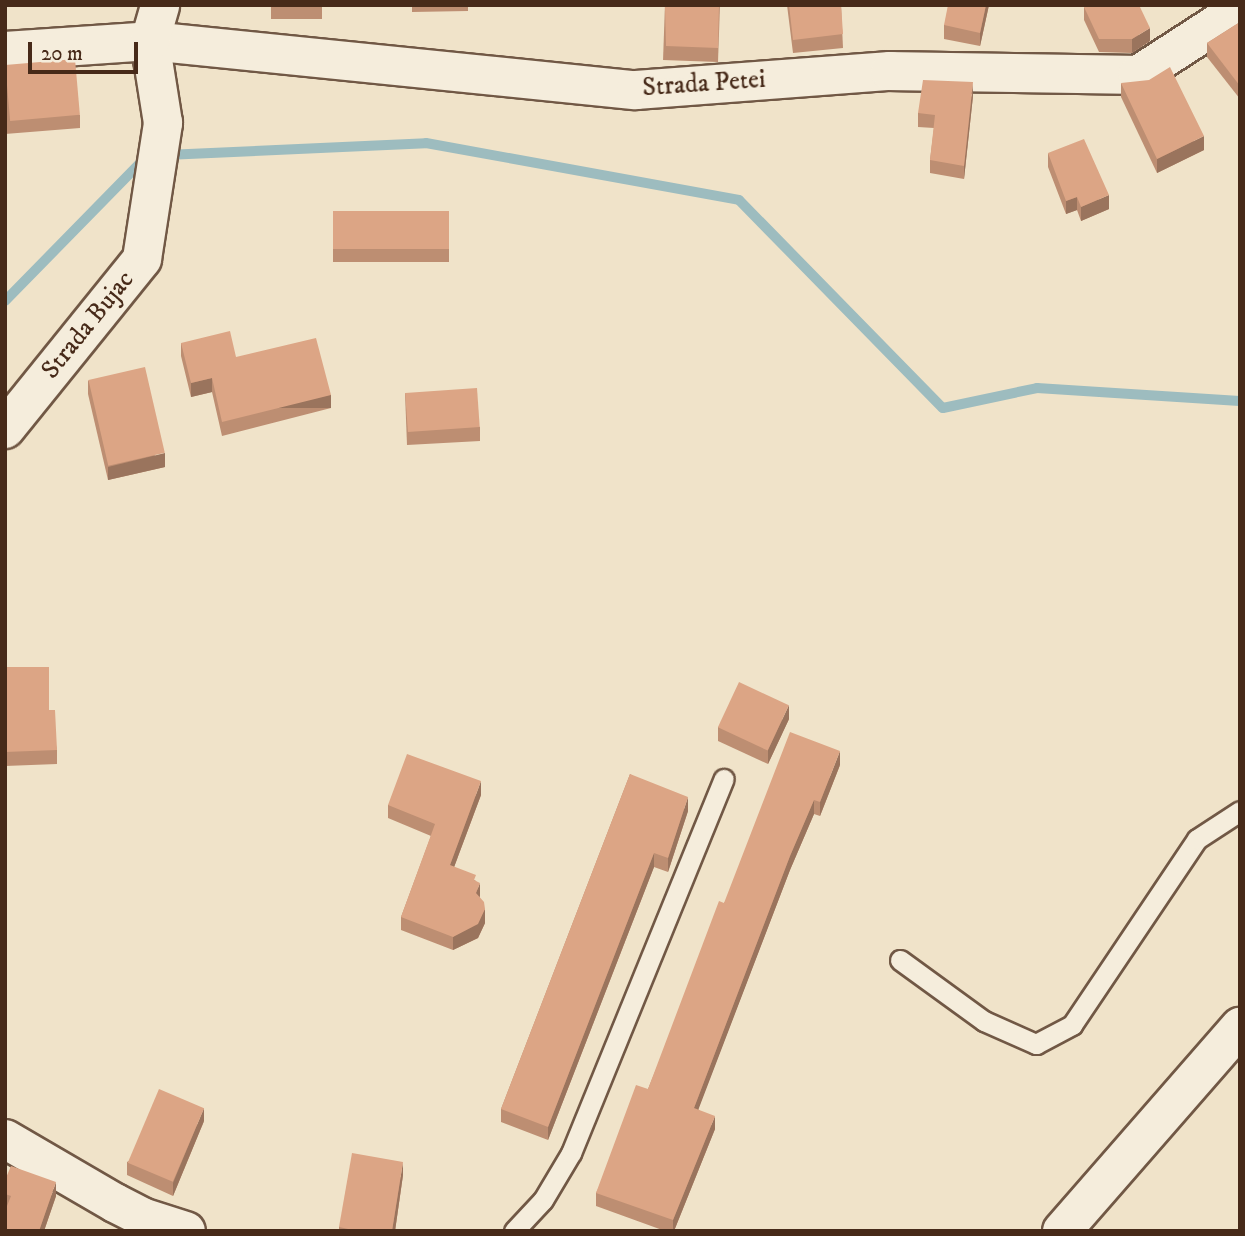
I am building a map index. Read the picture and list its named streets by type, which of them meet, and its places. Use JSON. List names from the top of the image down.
{
  "streets": {
    "street": ["Strada Petei", "Strada Bujac"]
  },
  "crossings": [
    ["Strada Petei", "Strada Bujac"]
  ],
  "scale_bar": "20 m"
}
